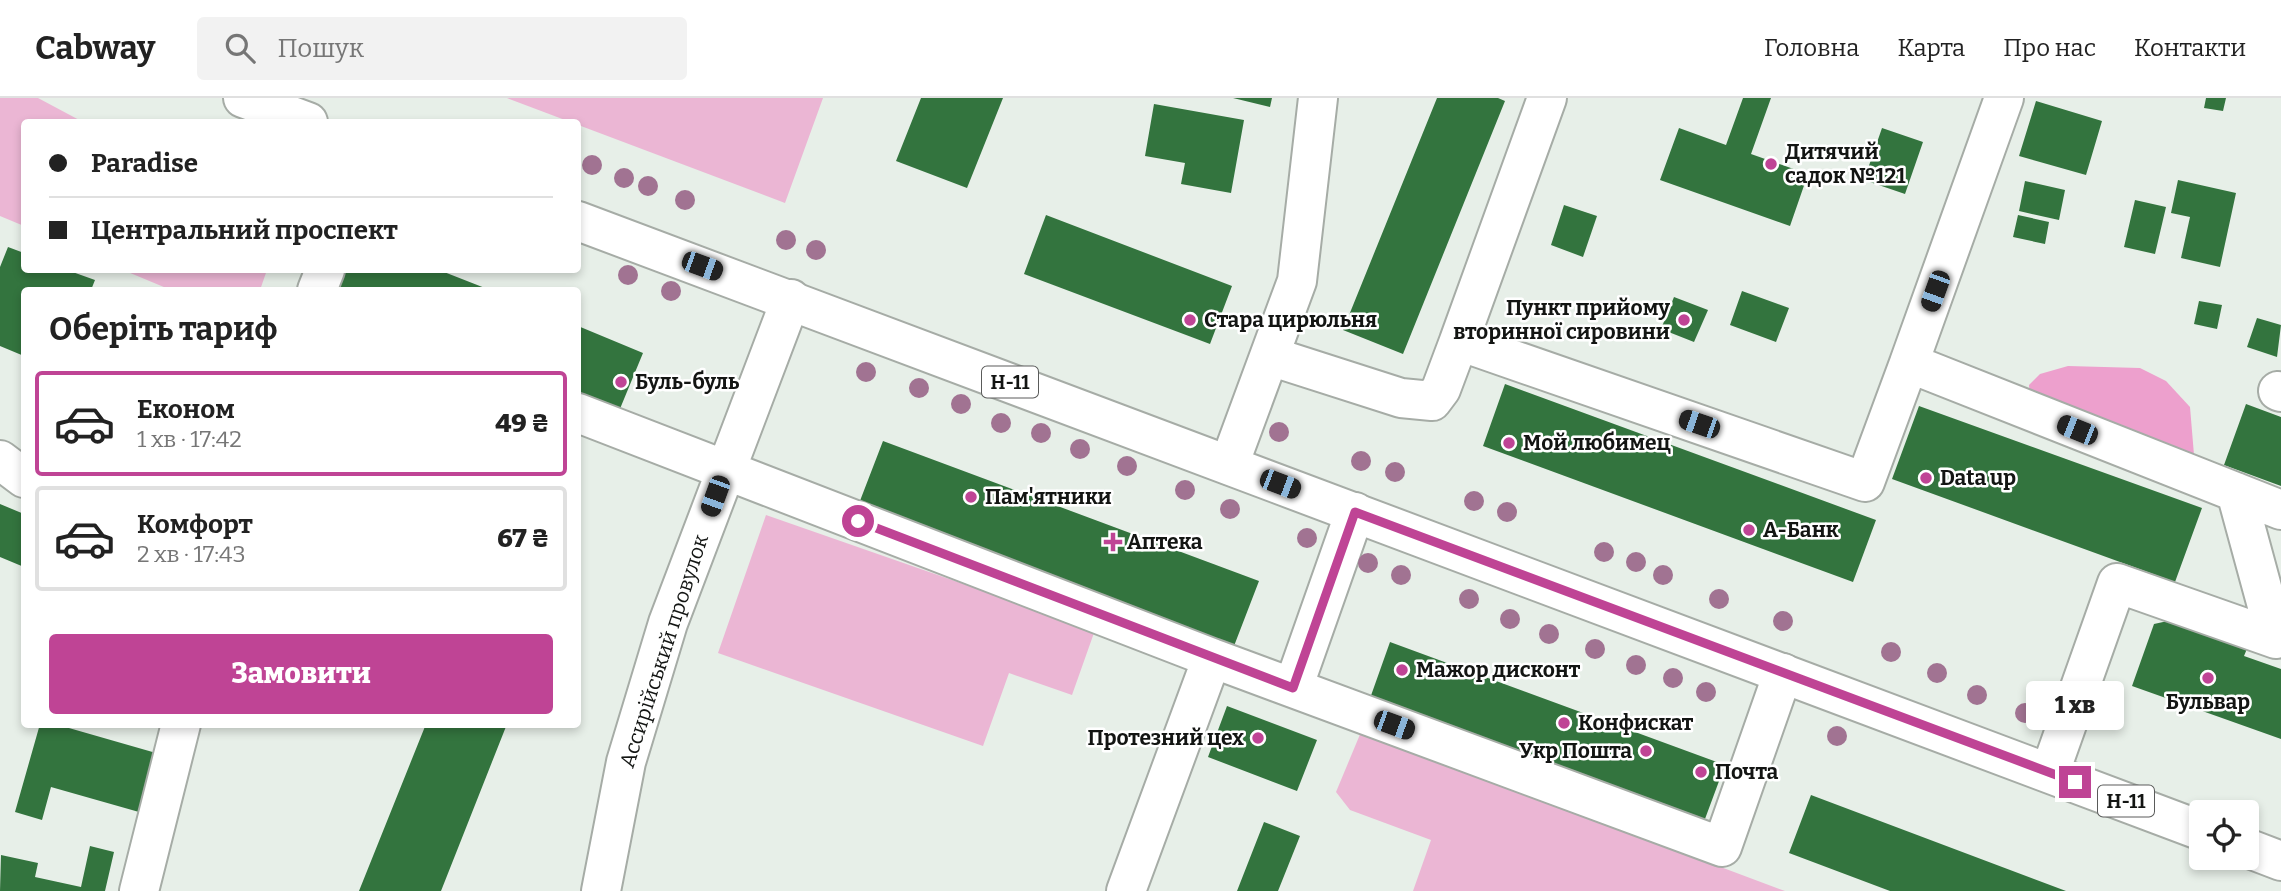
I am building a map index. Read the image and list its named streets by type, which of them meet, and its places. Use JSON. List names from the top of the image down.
{
  "streets": {
    "main road": ["Н-11", "Ассирійський провулок"]
  },
  "crossings": [
    ["Н-11", "Ассирійський провулок"]
  ],
  "places": {
    "other": [
      "Дитячий садок №121",
      "Стара цирюльня",
      "Пункт прийому вторинної сировини",
      "Буль-буль",
      "Мой любимец",
      "Data up",
      "Пам'ятники",
      "А-Банк",
      "Мажор дисконт",
      "Бульвар",
      "Конфискат",
      "Протезний цех",
      "Укр Пошта",
      "Почта"
    ],
    "health": ["Аптека"]
  },
  "page": {
    "header": "Cabway",
    "search": "Пошук",
    "nav": [
      "Головна",
      "Карта",
      "Про нас",
      "Контакти"
    ],
    "banner": ["Paradise", "Центральний проспект"],
    "heading": "Оберіть тариф",
    "list": [
      {
        "name": "Економ",
        "note": "1 хв · 17:42",
        "value": "49 ₴"
      },
      {
        "name": "Комфорт",
        "note": "2 хв · 17:43",
        "value": "67 ₴"
      }
    ],
    "buttons": "Замовити",
    "bubble": "1 хв"
  }
}
